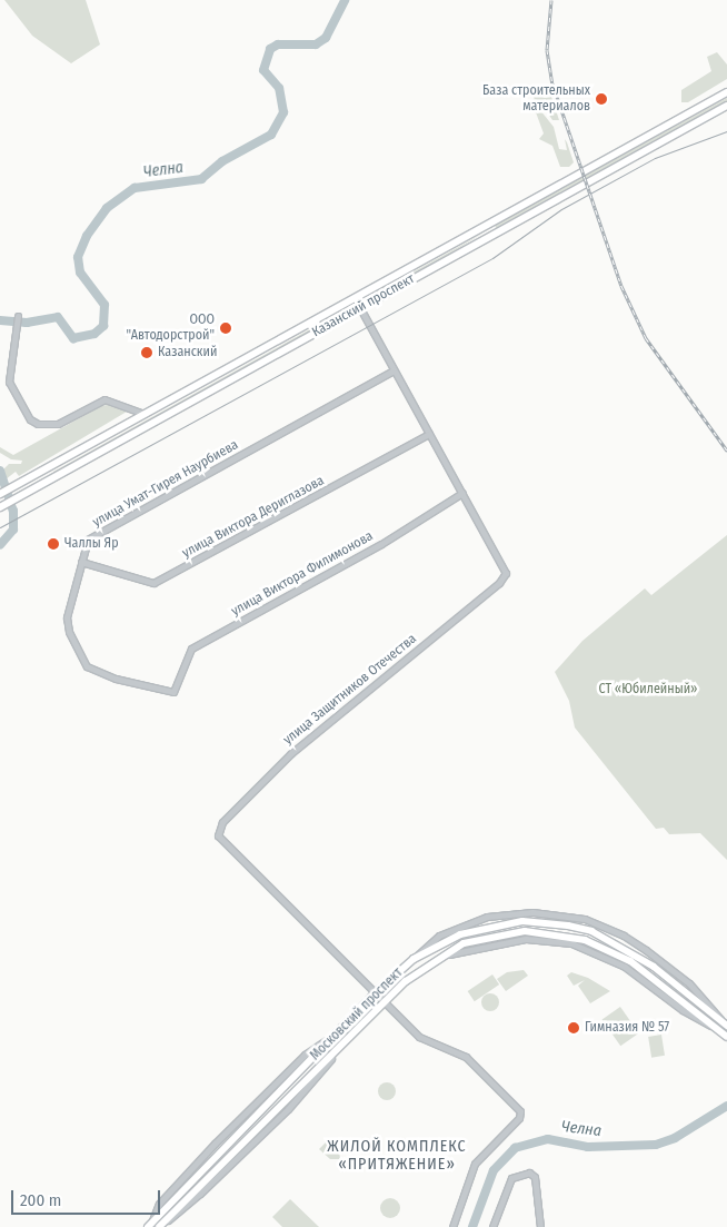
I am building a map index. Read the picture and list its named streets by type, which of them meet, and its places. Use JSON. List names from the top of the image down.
{
  "streets": {
    "main road": ["Казанский проспект", "Московский проспект"],
    "street": [
      "улица Умат-Гирея Наурбиева",
      "улица Виктора Дериглазова",
      "улица Виктора Филимонова",
      "улица Защитников Отечества"
    ]
  },
  "crossings": [
    ["улица Умат-Гирея Наурбиева", "улица Виктора Дериглазова"],
    ["улица Умат-Гирея Наурбиева", "улица Виктора Филимонова"],
    ["улица Виктора Филимонова", "улица Защитников Отечества"],
    ["улица Защитников Отечества", "Московский проспект"]
  ],
  "districts": ["ЖИЛОЙ КОМПЛЕКС «ПРИТЯЖЕНИЕ»"],
  "water": ["Челна"],
  "parks": ["СТ «Юбилейный»"],
  "places": [
    "База строительных материалов",
    "ООО \"Автодорстрой\"",
    "Казанский",
    "Чаллы Яр",
    "Гимназия № 57"
  ],
  "scale_bar": "200 m"
}
